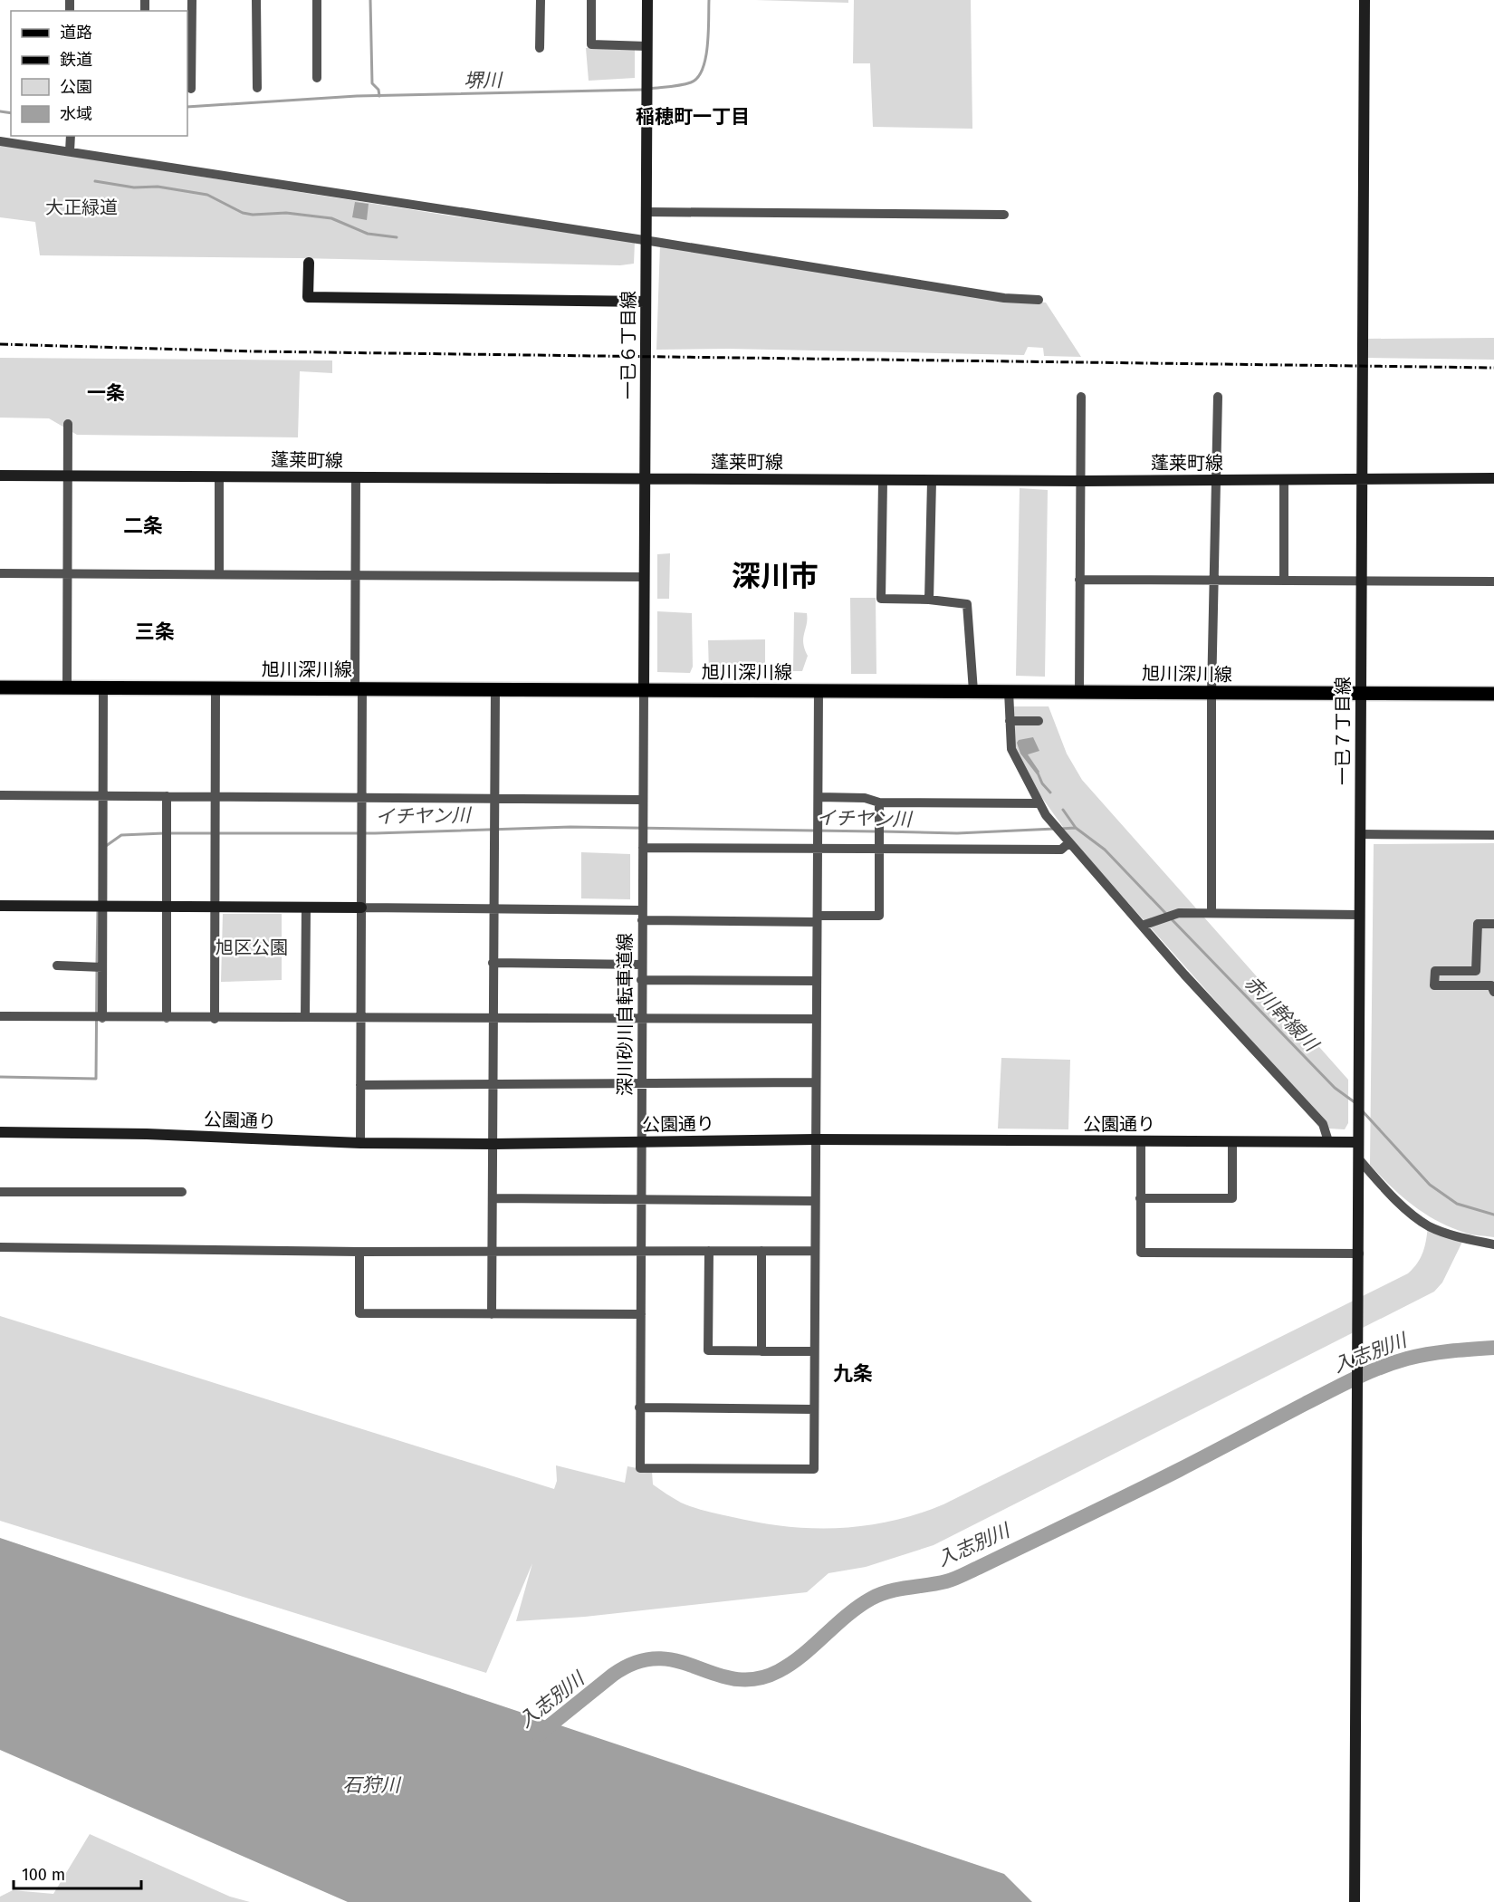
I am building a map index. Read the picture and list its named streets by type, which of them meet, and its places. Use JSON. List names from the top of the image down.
{
  "streets": {
    "main road": ["旭川深川線"],
    "street": [
      "一已６丁目線",
      "蓬莱町線",
      "一已７丁目線",
      "深川砂川自転車道線",
      "公園通り"
    ]
  },
  "crossings": [
    ["一已６丁目線", "蓬莱町線"],
    ["一已６丁目線", "旭川深川線"],
    ["一已６丁目線", "深川砂川自転車道線"],
    ["蓬莱町線", "一已７丁目線"],
    ["旭川深川線", "一已７丁目線"],
    ["旭川深川線", "深川砂川自転車道線"],
    ["一已７丁目線", "公園通り"],
    ["深川砂川自転車道線", "公園通り"]
  ],
  "districts": [
    "稲穂町一丁目",
    "一条",
    "二条",
    "深川市",
    "三条",
    "九条"
  ],
  "water": [
    "堺川",
    "イチヤン川",
    "赤川幹線川",
    "入志別川",
    "石狩川"
  ],
  "parks": ["大正緑道", "旭区公園"],
  "legend": [
    "道路",
    "鉄道",
    "公園",
    "水域"
  ],
  "scale_bar": "100 m"
}
